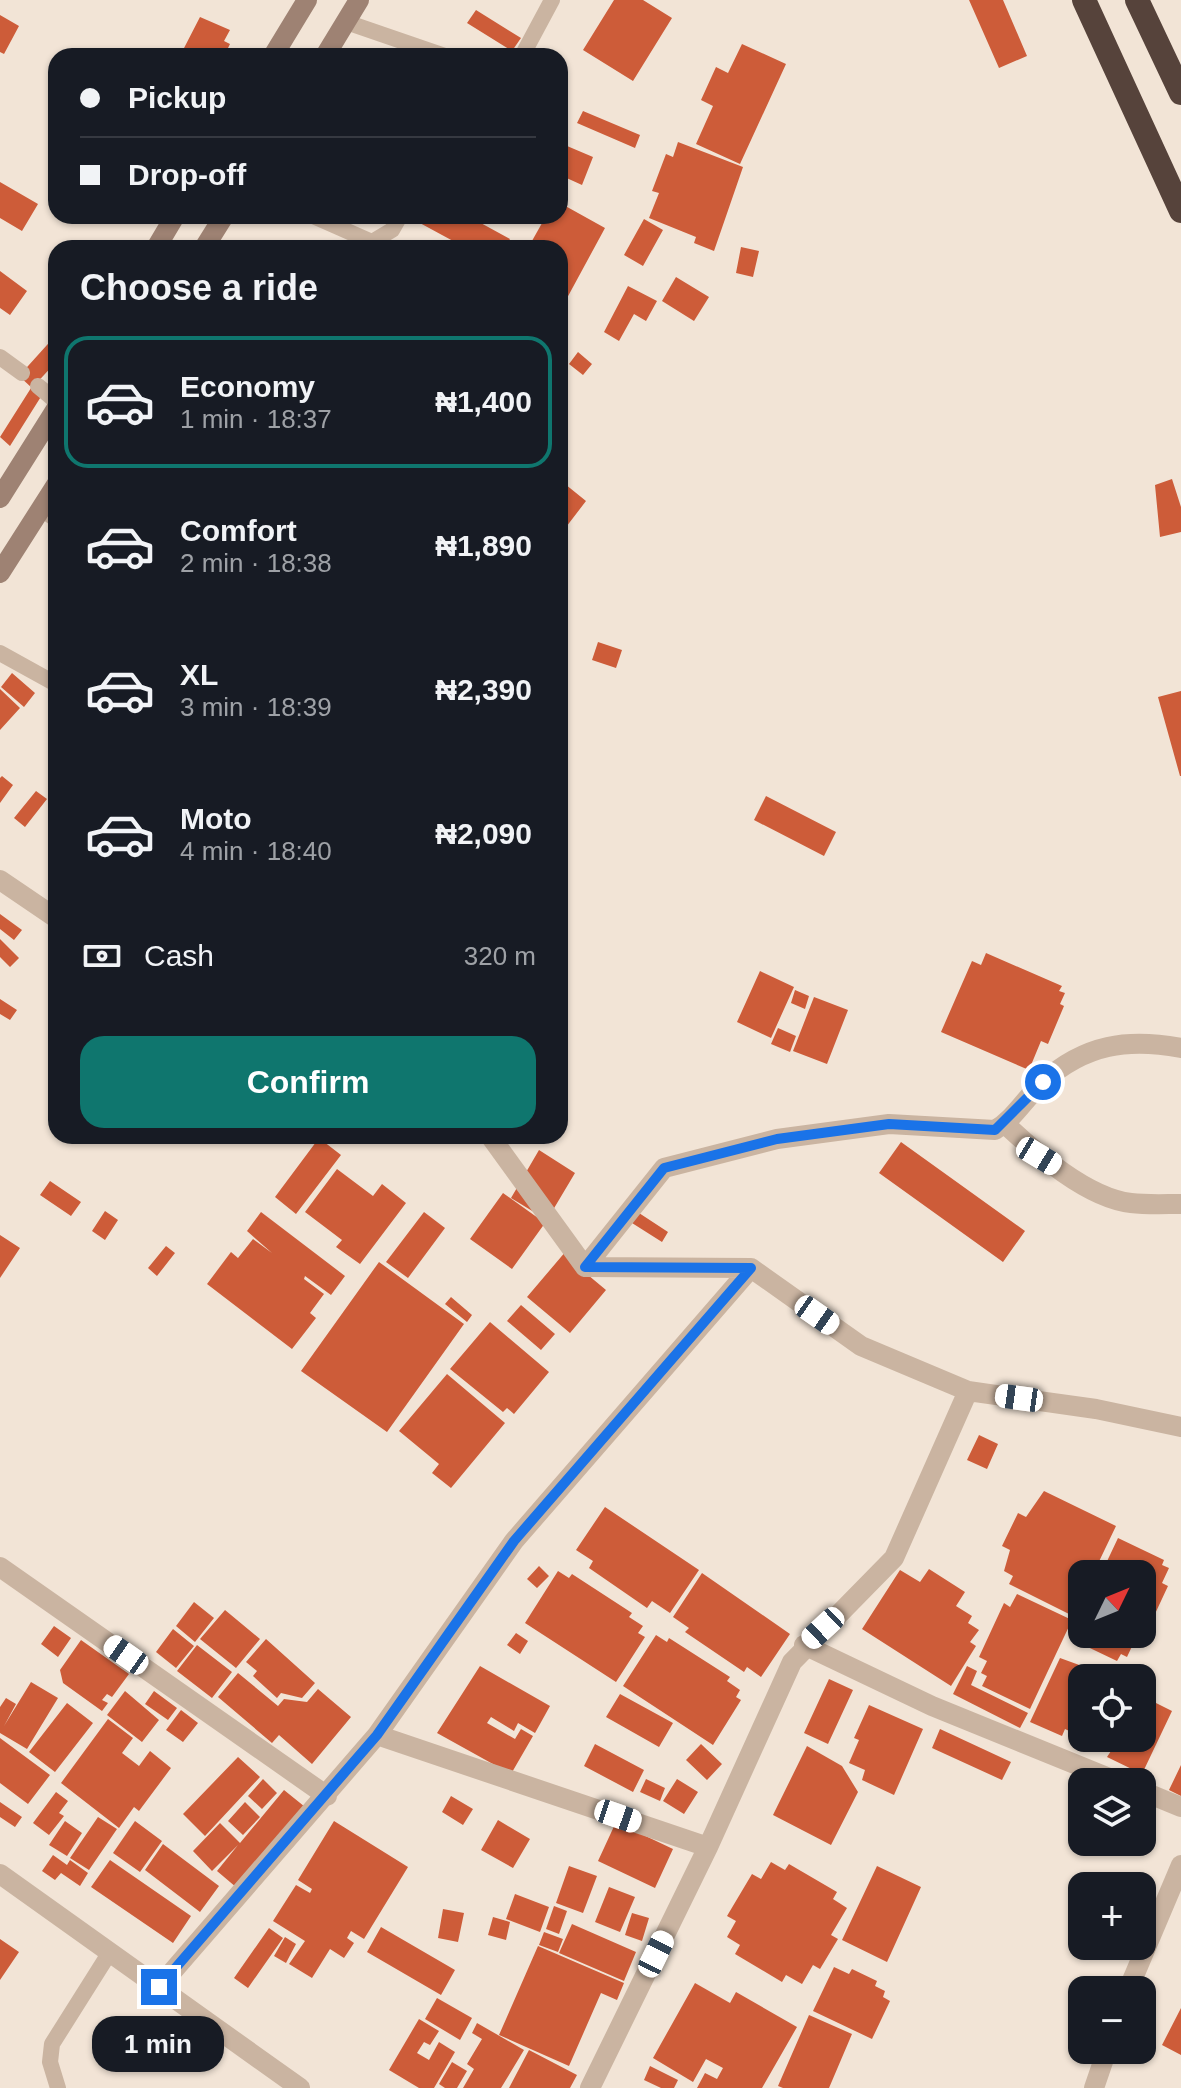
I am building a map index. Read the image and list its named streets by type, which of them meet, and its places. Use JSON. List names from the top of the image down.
{
  "north": "top right",
  "page": {
    "banner": ["Pickup", "Drop-off"],
    "heading": "Choose a ride",
    "list": [
      {
        "name": "Economy",
        "note": "1 min · 18:37",
        "value": "₦1,400"
      },
      {
        "name": "Comfort",
        "note": "2 min · 18:38",
        "value": "₦1,890"
      },
      {
        "name": "XL",
        "note": "3 min · 18:39",
        "value": "₦2,390"
      },
      {
        "name": "Moto",
        "note": "4 min · 18:40",
        "value": "₦2,090"
      }
    ],
    "pay": ["Cash", "320 m"],
    "buttons": "Confirm",
    "map_buttons": ["+", "−"],
    "bubble": "1 min"
  }
}
